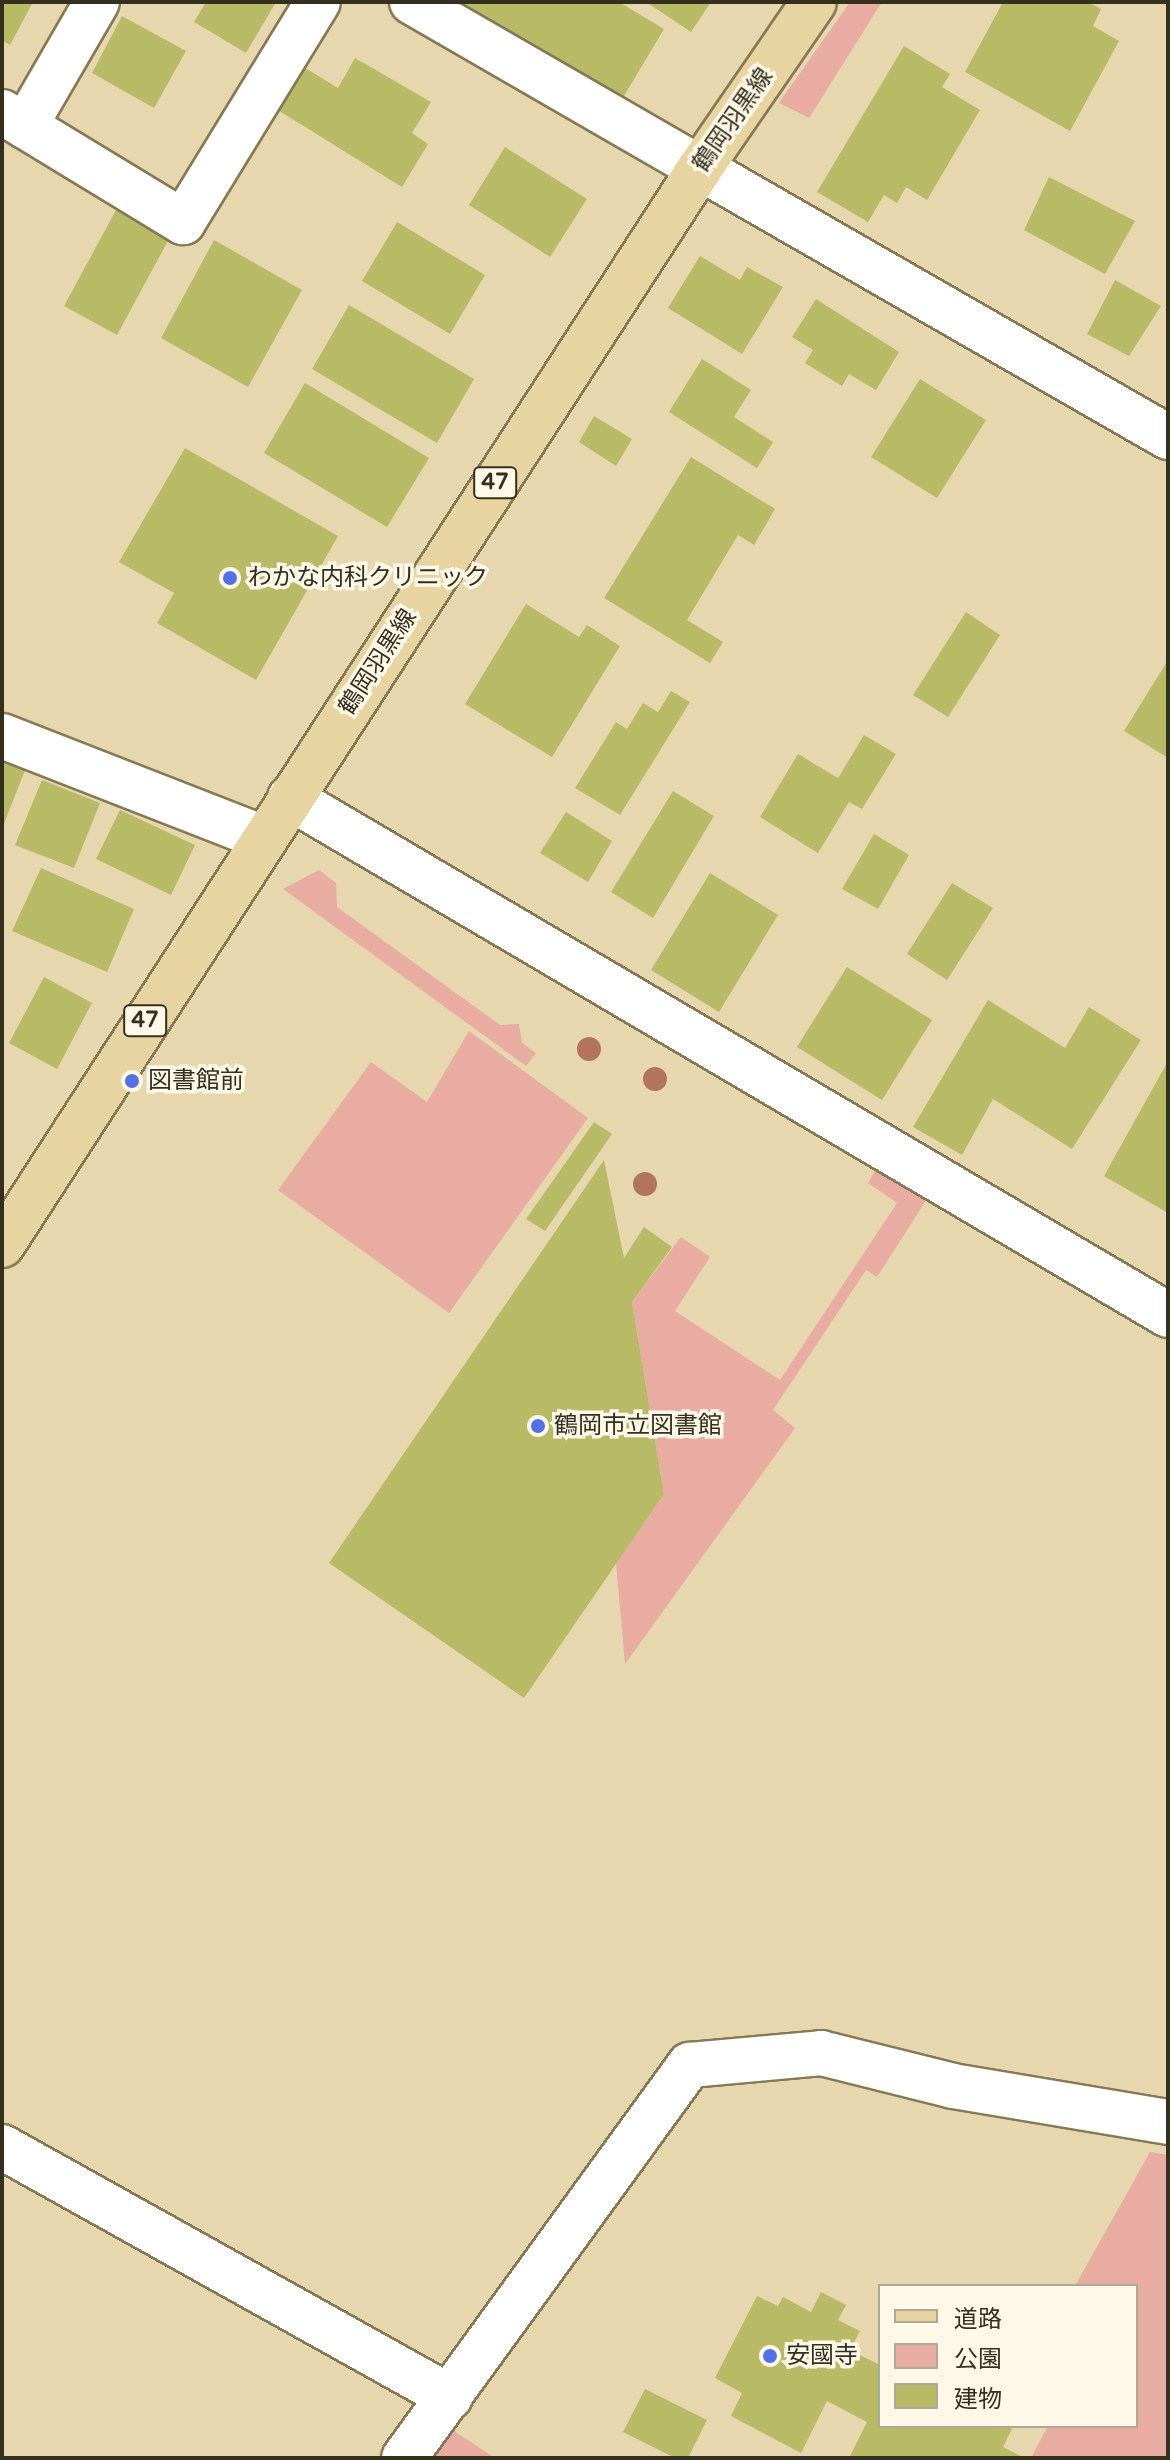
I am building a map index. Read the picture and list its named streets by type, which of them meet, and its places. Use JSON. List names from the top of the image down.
{
  "streets": {
    "main road": ["鶴岡羽黒線", "47"]
  },
  "places": [
    "わかな内科クリニック",
    "図書館前",
    "鶴岡市立図書館",
    "安國寺"
  ],
  "legend": ["道路", "公園", "建物"]
}
